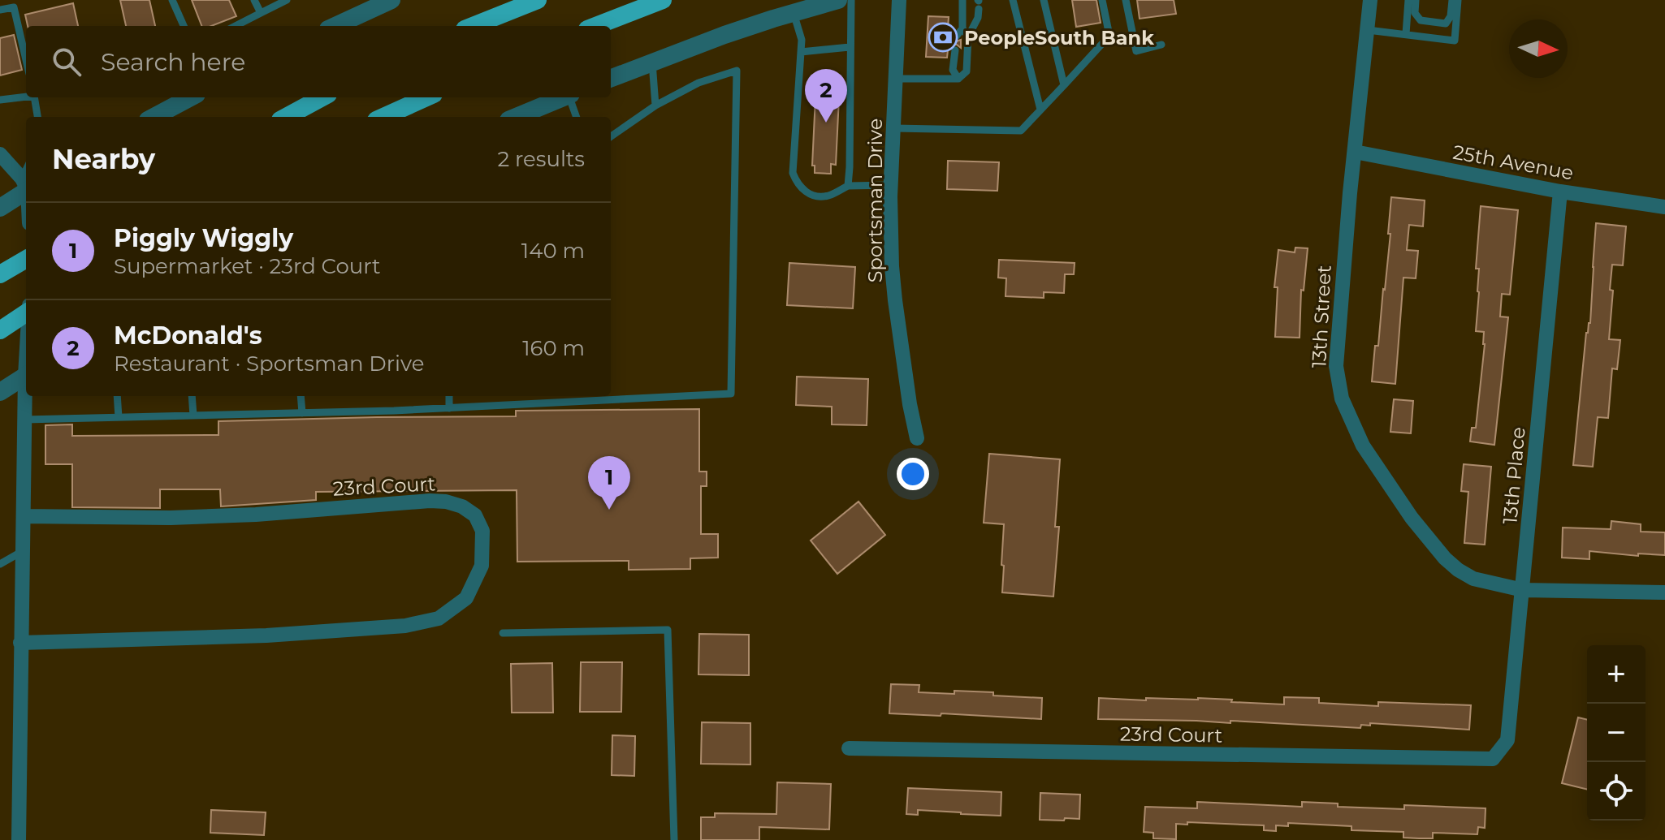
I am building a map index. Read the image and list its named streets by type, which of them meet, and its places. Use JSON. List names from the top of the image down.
{
  "streets": {
    "street": [
      "25th Avenue",
      "Sportsman Drive",
      "13th Street",
      "13th Place",
      "23rd Court"
    ]
  },
  "crossings": [
    ["25th Avenue", "13th Street"],
    ["25th Avenue", "13th Place"],
    ["13th Street", "13th Place"],
    ["13th Place", "23rd Court"]
  ],
  "places": {
    "bank": ["PeopleSouth Bank"]
  },
  "north": "right",
  "page": {
    "search": "Search here",
    "pins": ["2", "1"],
    "heading": ["Nearby", "2 results"],
    "list": [
      {
        "mark": "1",
        "name": "Piggly Wiggly",
        "note": "Supermarket · 23rd Court",
        "value": "140 m"
      },
      {
        "mark": "2",
        "name": "McDonald's",
        "note": "Restaurant · Sportsman Drive",
        "value": "160 m"
      }
    ],
    "map_buttons": ["+", "−"]
  }
}
